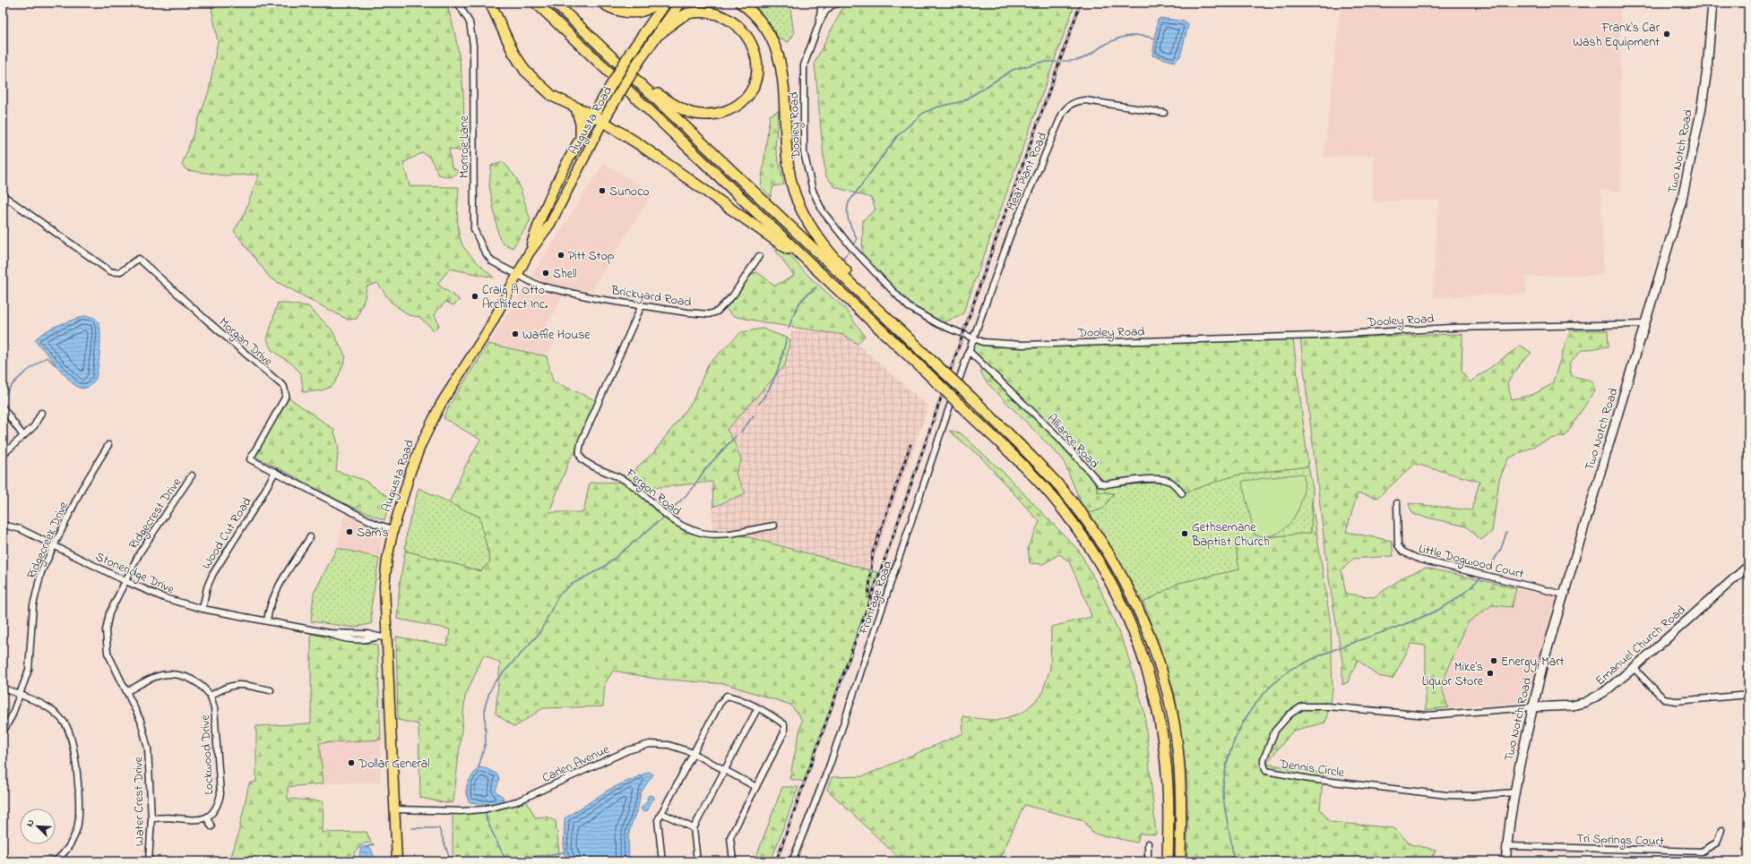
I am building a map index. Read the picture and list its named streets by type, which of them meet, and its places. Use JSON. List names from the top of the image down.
{
  "streets": {
    "highway": ["Augusta Road"],
    "street": [
      "Dooley Road",
      "Monroe Lane",
      "Two Notch Road",
      "Meat Plant Road",
      "Brickyard Road",
      "Morgan Drive",
      "Alliance Road",
      "Fergon Road",
      "Ridgecrest Drive",
      "Wood Cut Road",
      "Ridgecreek Drive",
      "Little Dogwood Court",
      "Stoneridge Drive",
      "Frontage Road",
      "Emanuel Church Road",
      "Lockwood Drive",
      "Carlen Avenue",
      "Dennis Circle",
      "Water Crest Drive",
      "Tri Springs Court"
    ]
  },
  "crossings": [
    ["Augusta Road", "Monroe Lane"],
    ["Augusta Road", "Brickyard Road"],
    ["Augusta Road", "Morgan Drive"],
    ["Augusta Road", "Stoneridge Drive"],
    ["Augusta Road", "Carlen Avenue"],
    ["Dooley Road", "Two Notch Road"],
    ["Dooley Road", "Meat Plant Road"],
    ["Dooley Road", "Frontage Road"],
    ["Monroe Lane", "Brickyard Road"],
    ["Two Notch Road", "Little Dogwood Court"],
    ["Two Notch Road", "Emanuel Church Road"],
    ["Two Notch Road", "Dennis Circle"],
    ["Two Notch Road", "Tri Springs Court"],
    ["Meat Plant Road", "Frontage Road"],
    ["Brickyard Road", "Fergon Road"],
    ["Morgan Drive", "Wood Cut Road"],
    ["Alliance Road", "Frontage Road"],
    ["Ridgecrest Drive", "Stoneridge Drive"],
    ["Ridgecrest Drive", "Water Crest Drive"],
    ["Wood Cut Road", "Stoneridge Drive"],
    ["Ridgecreek Drive", "Stoneridge Drive"],
    ["Stoneridge Drive", "Water Crest Drive"],
    ["Emanuel Church Road", "Dennis Circle"],
    ["Lockwood Drive", "Water Crest Drive"]
  ],
  "places": [
    "Frank's Car Wash Equipment",
    "Sunoco",
    "Pitt Stop",
    "Shell",
    "Craig A Otto Architect Inc.",
    "Waffle House",
    "Sam's",
    "Gethsemane Baptist Church",
    "Energy-Mart",
    "Mike's Liquor Store",
    "Dollar General"
  ],
  "north": "top left"
}
